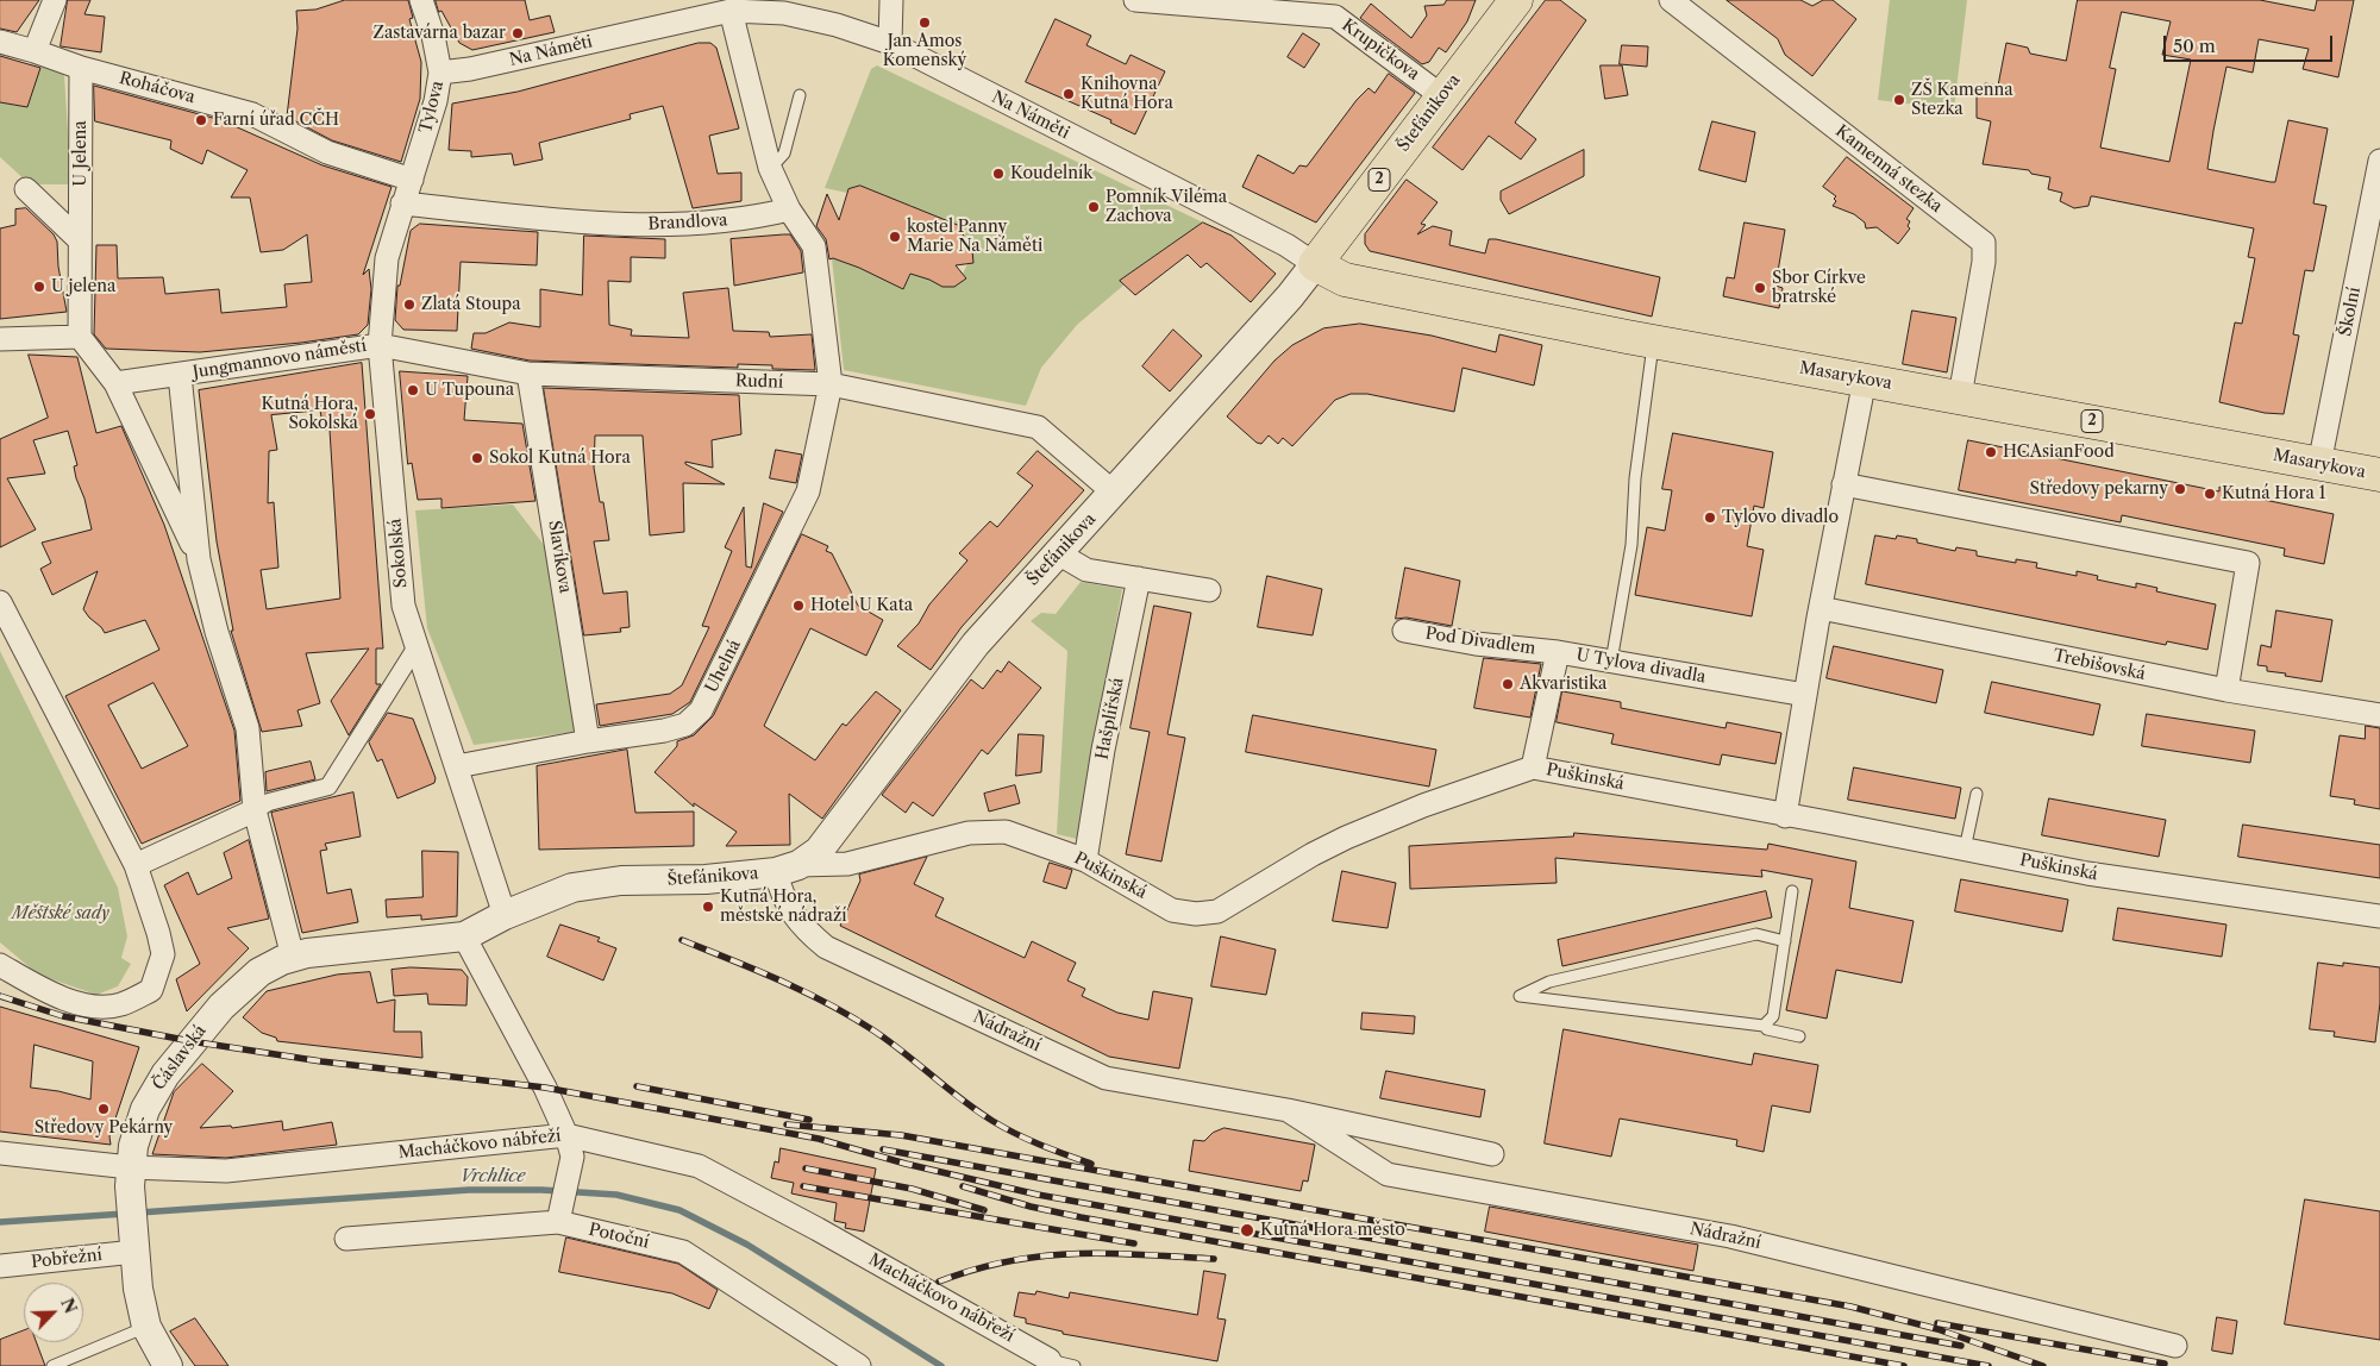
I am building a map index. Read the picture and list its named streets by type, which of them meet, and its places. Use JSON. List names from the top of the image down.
{
  "streets": {
    "main road": ["Štefánikova", "2", "Masarykova"],
    "street": [
      "Krupičkova",
      "Na Náměti",
      "Roháčova",
      "Tylova",
      "U Jelena",
      "Kamenná stezka",
      "Brandlova",
      "Školní",
      "Jungmannovo náměstí",
      "Rudní",
      "Sokolská",
      "Slavíkova",
      "Pod Divadlem",
      "Trebišovská",
      "Uhelná",
      "U Tylova divadla",
      "Hašplířská",
      "Puškinská",
      "Nádražní",
      "Čáslavská",
      "Macháčkovo nábřeží",
      "Potoční",
      "Pobřežní"
    ]
  },
  "crossings": [
    ["Krupičkova", "Štefánikova"],
    ["Na Náměti", "Tylova"],
    ["Na Náměti", "Štefánikova"],
    ["Na Náměti", "Masarykova"],
    ["Roháčova", "Tylova"],
    ["Roháčova", "U Jelena"],
    ["Roháčova", "Sokolská"],
    ["Tylova", "Sokolská"],
    ["Štefánikova", "Masarykova"],
    ["Štefánikova", "Rudní"],
    ["Štefánikova", "Sokolská"],
    ["Štefánikova", "Puškinská"],
    ["Štefánikova", "Nádražní"],
    ["Štefánikova", "Čáslavská"],
    ["U Jelena", "Jungmannovo náměstí"],
    ["Kamenná stezka", "Masarykova"],
    ["Brandlova", "Sokolská"],
    ["Školní", "Masarykova"],
    ["Jungmannovo náměstí", "Rudní"],
    ["Jungmannovo náměstí", "Sokolská"],
    ["Jungmannovo náměstí", "Čáslavská"],
    ["Rudní", "Sokolská"],
    ["Rudní", "Slavíkova"],
    ["Rudní", "Uhelná"],
    ["Sokolská", "Uhelná"],
    ["Sokolská", "Čáslavská"],
    ["Slavíkova", "Uhelná"],
    ["Pod Divadlem", "U Tylova divadla"],
    ["U Tylova divadla", "Puškinská"],
    ["Hašplířská", "Puškinská"],
    ["Puškinská", "Nádražní"],
    ["Čáslavská", "Macháčkovo nábřeží"],
    ["Čáslavská", "Pobřežní"]
  ],
  "water": ["Vrchlice"],
  "parks": ["Městské sady"],
  "places": [
    "Jan Amos Komenský",
    "Zastavárna bazar",
    "Knihovna Kutná Hora",
    "ZŠ Kamenna Stezka",
    "Farní úřad CČH",
    "Koudelník",
    "Pomník Viléma Zachova",
    "kostel Panny Marie Na Náměti",
    "U jelena",
    "Sbor Církve bratrské",
    "Zlatá Stoupa",
    "U Tupouna",
    "Kutná Hora, Sokolská",
    "HCAsianFood",
    "Sokol Kutná Hora",
    "Středovy pekarny",
    "Kutná Hora 1",
    "Tylovo divadlo",
    "Hotel U Kata",
    "Akvaristika",
    "Kutná Hora, městské nádraží",
    "Středovy Pekárny",
    "Kutná Hora město"
  ],
  "scale_bar": "50 m",
  "north": "top right"
}
